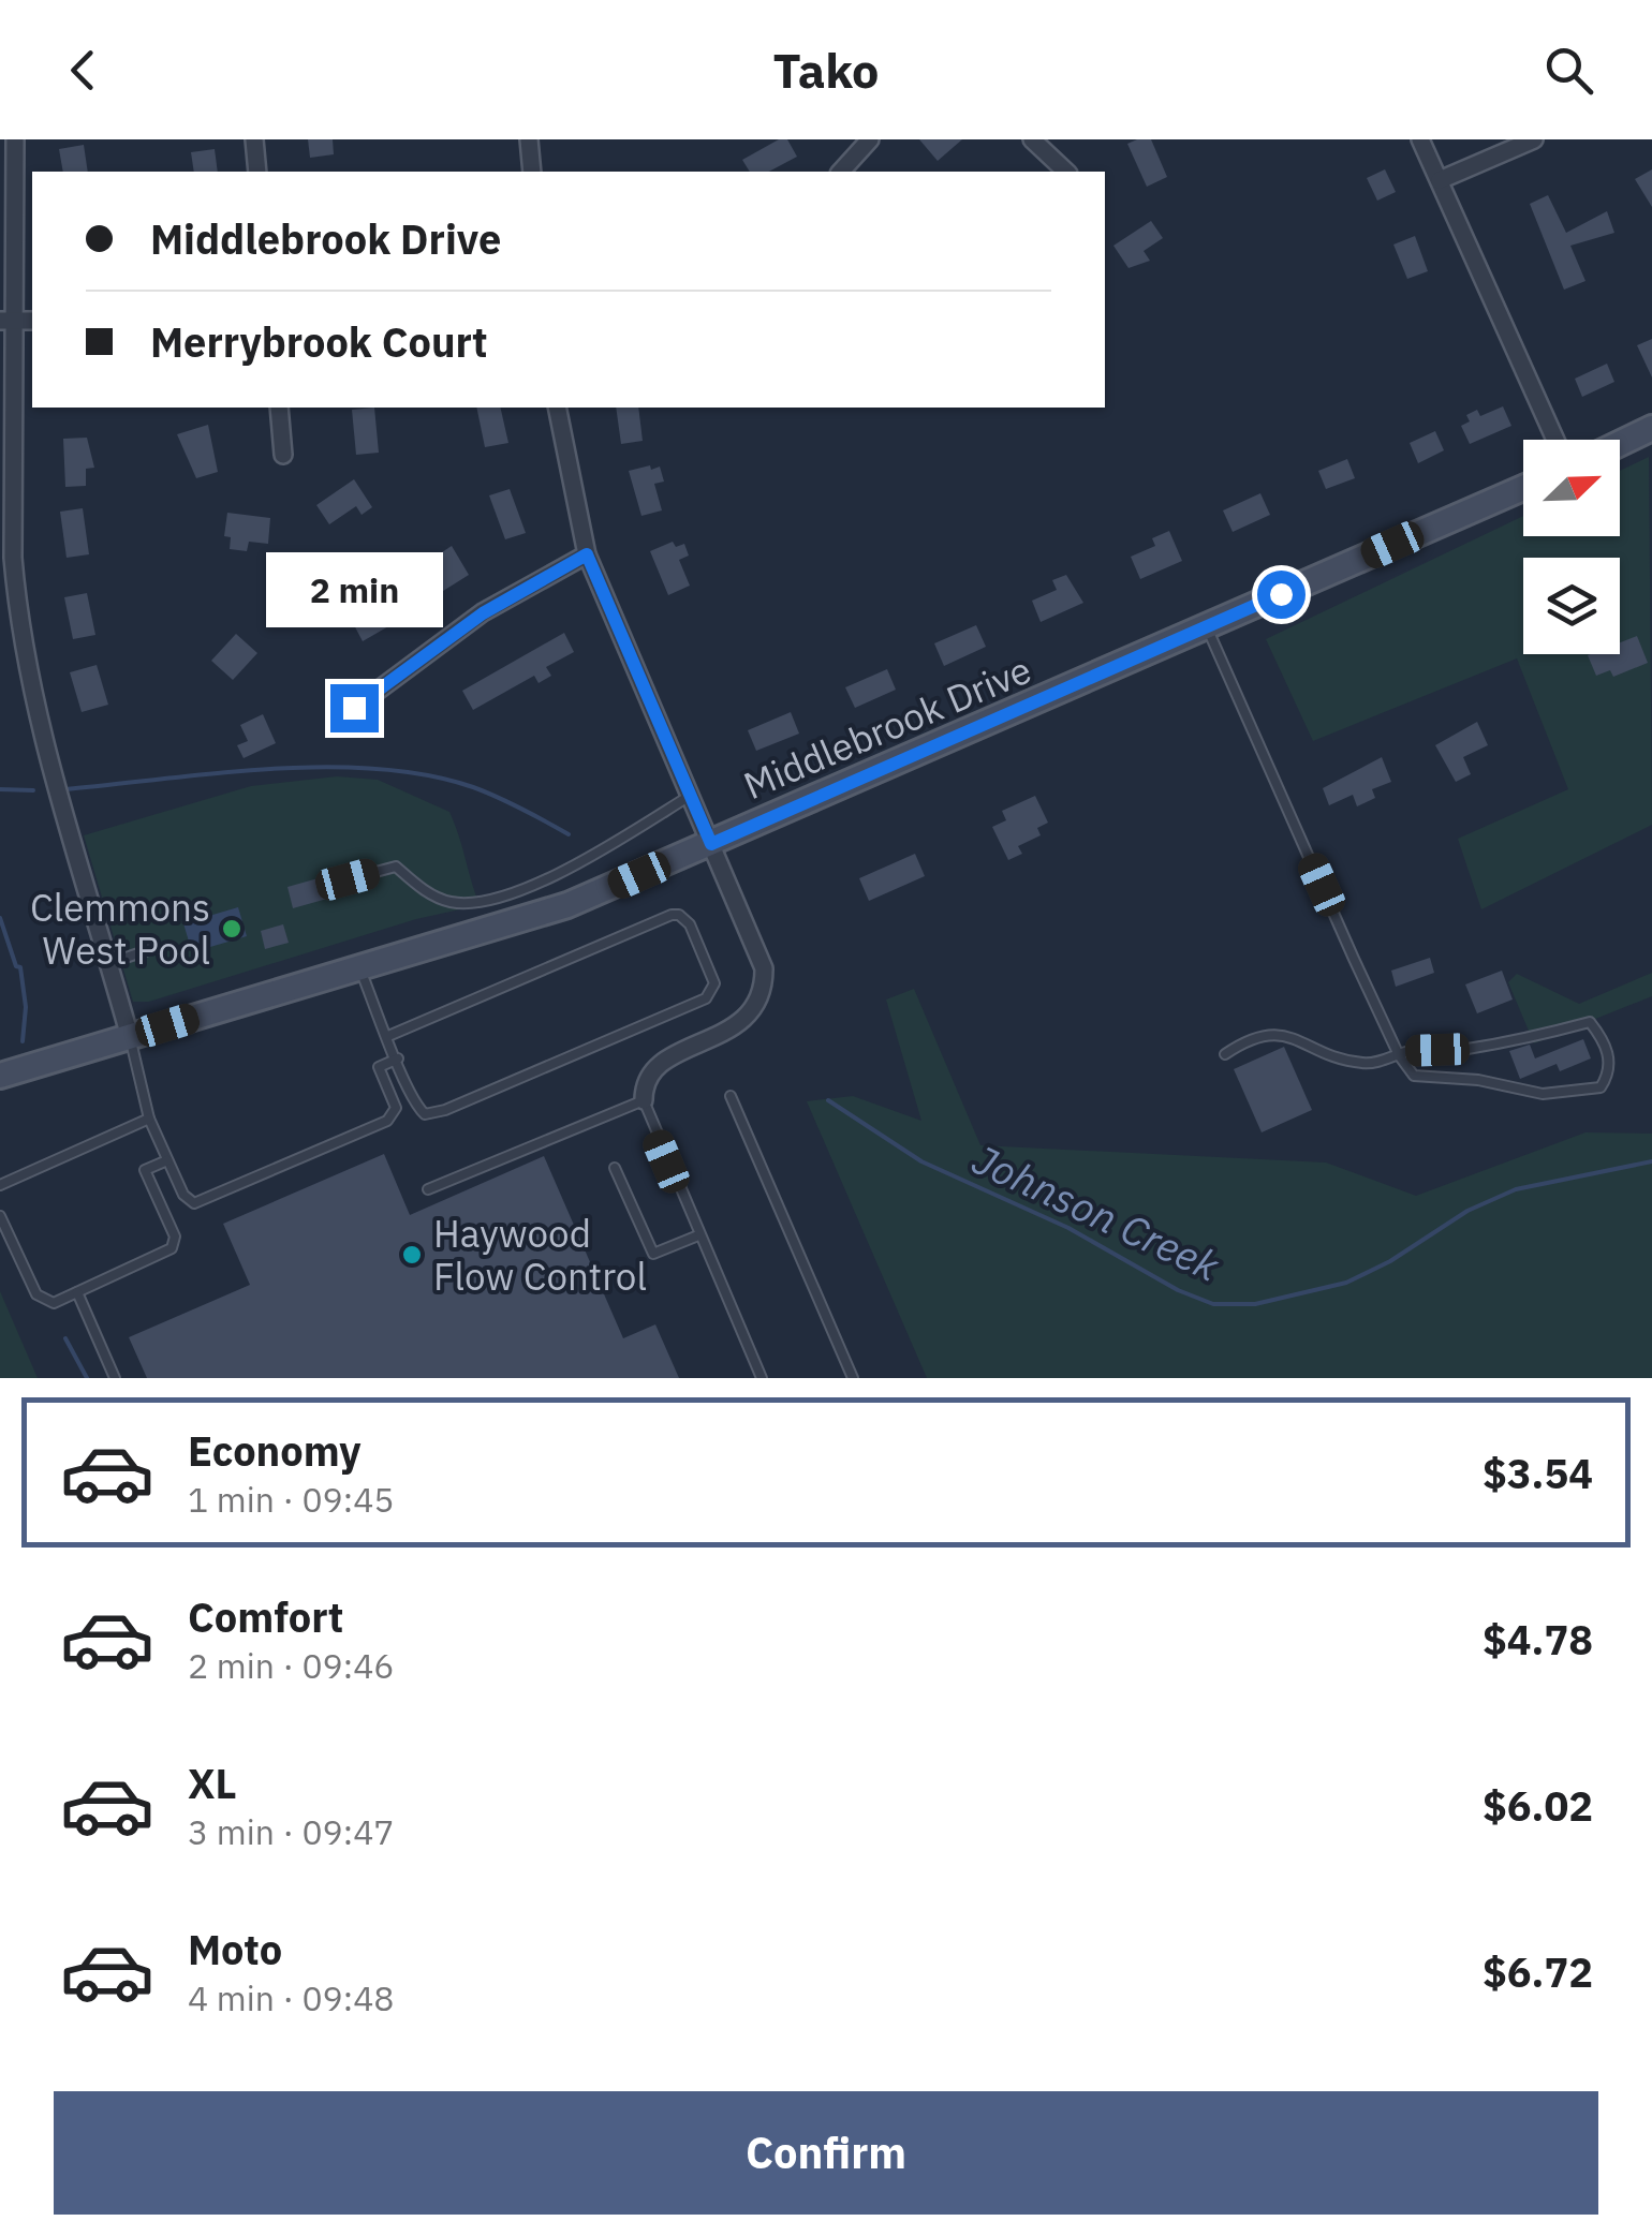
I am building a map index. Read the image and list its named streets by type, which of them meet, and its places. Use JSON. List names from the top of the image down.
{
  "streets": {
    "street": ["Middlebrook Drive"]
  },
  "water": ["Johnson Creek"],
  "places": ["Clemmons West Pool", "Haywood Flow Control"],
  "north": "top right",
  "page": {
    "header": "Tako",
    "banner": ["Middlebrook Drive", "Merrybrook Court"],
    "bubble": "2 min",
    "list": [
      {
        "name": "Economy",
        "note": "1 min · 09:45",
        "value": "$3.54"
      },
      {
        "name": "Comfort",
        "note": "2 min · 09:46",
        "value": "$4.78"
      },
      {
        "name": "XL",
        "note": "3 min · 09:47",
        "value": "$6.02"
      },
      {
        "name": "Moto",
        "note": "4 min · 09:48",
        "value": "$6.72"
      }
    ],
    "buttons": "Confirm"
  }
}
